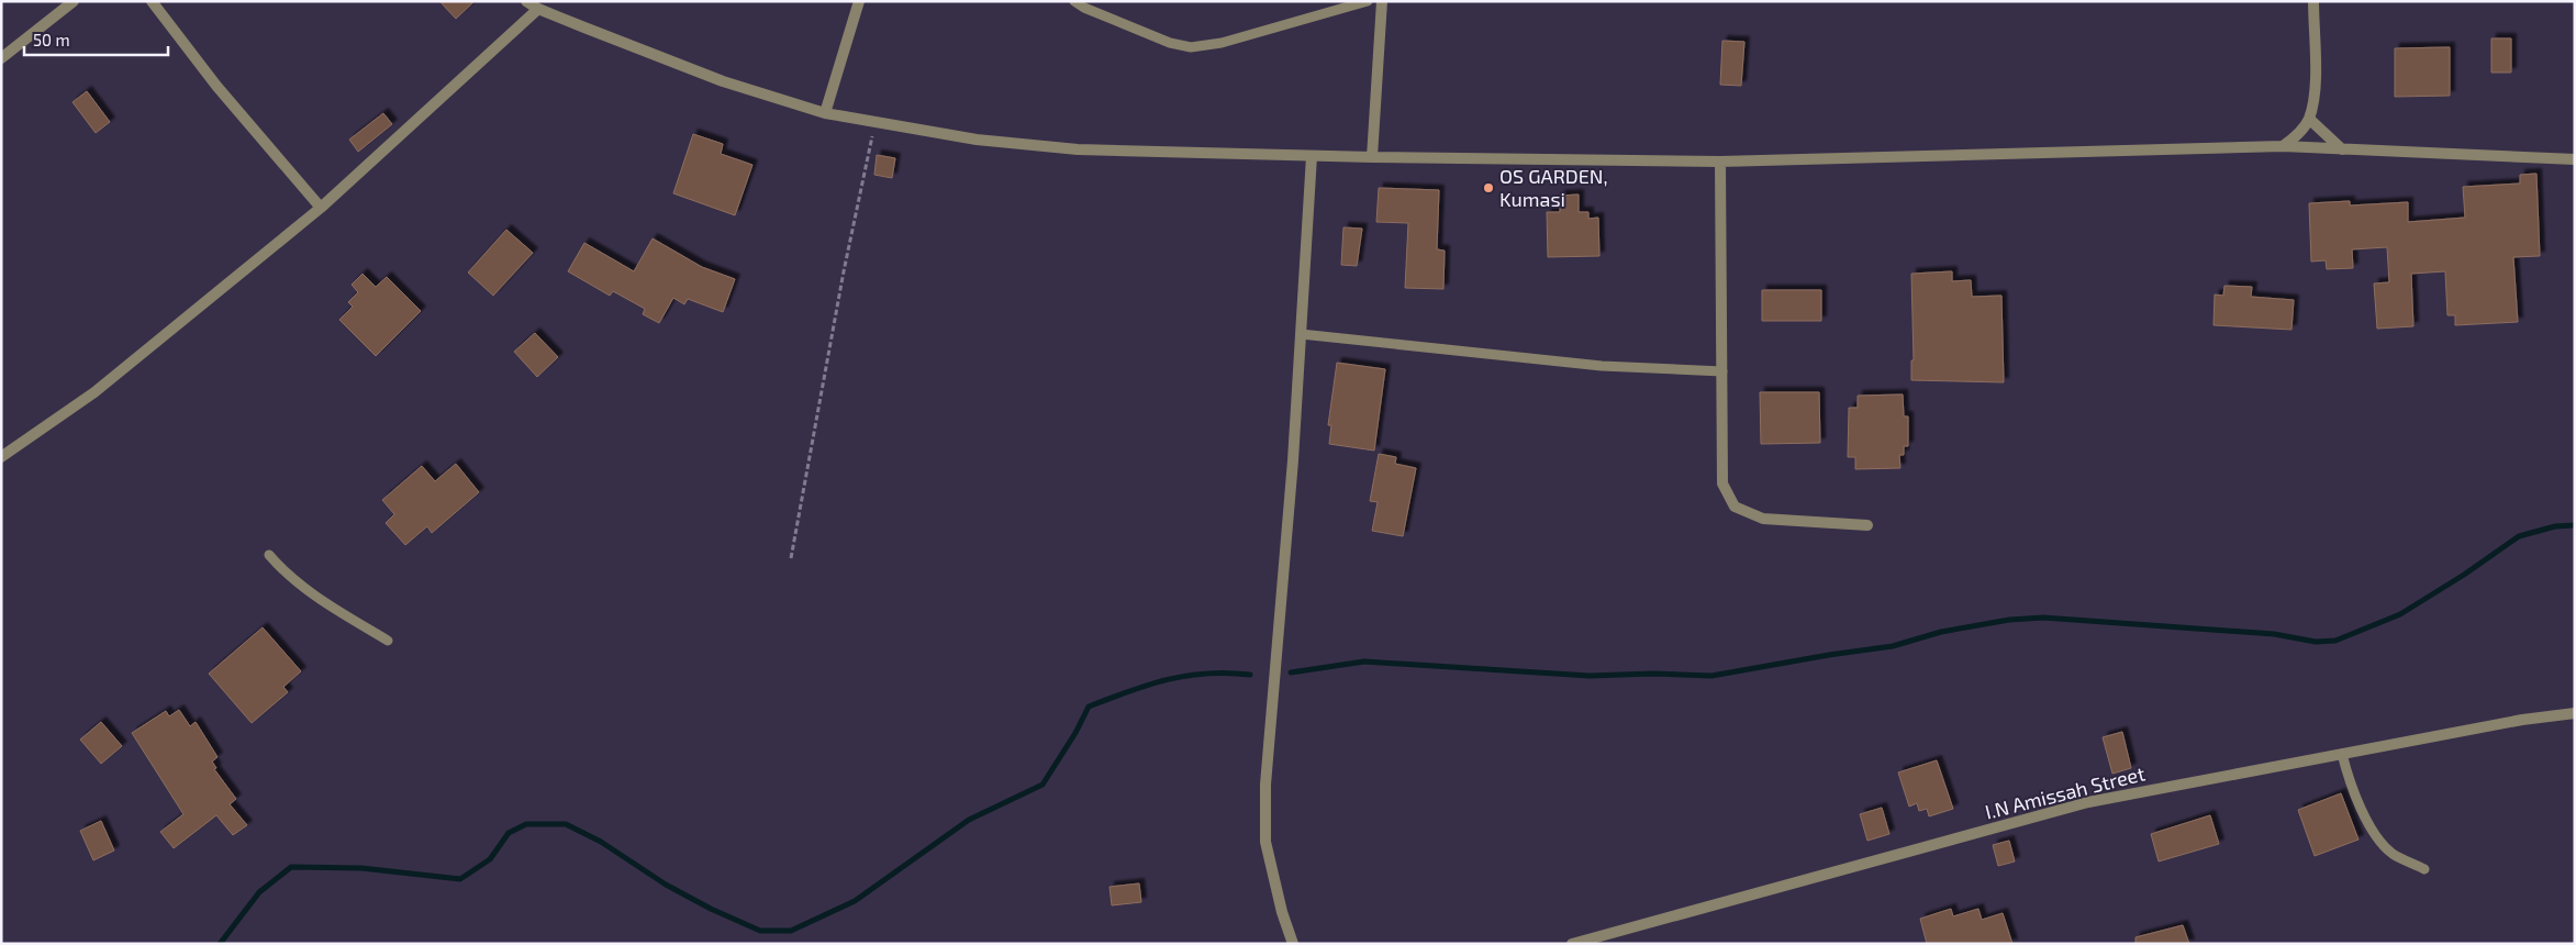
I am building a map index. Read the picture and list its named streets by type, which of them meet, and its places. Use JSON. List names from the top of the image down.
{
  "streets": {
    "street": ["I.N Amissah Street"]
  },
  "places": ["OS GARDEN, Kumasi"],
  "scale_bar": "50 m"
}
